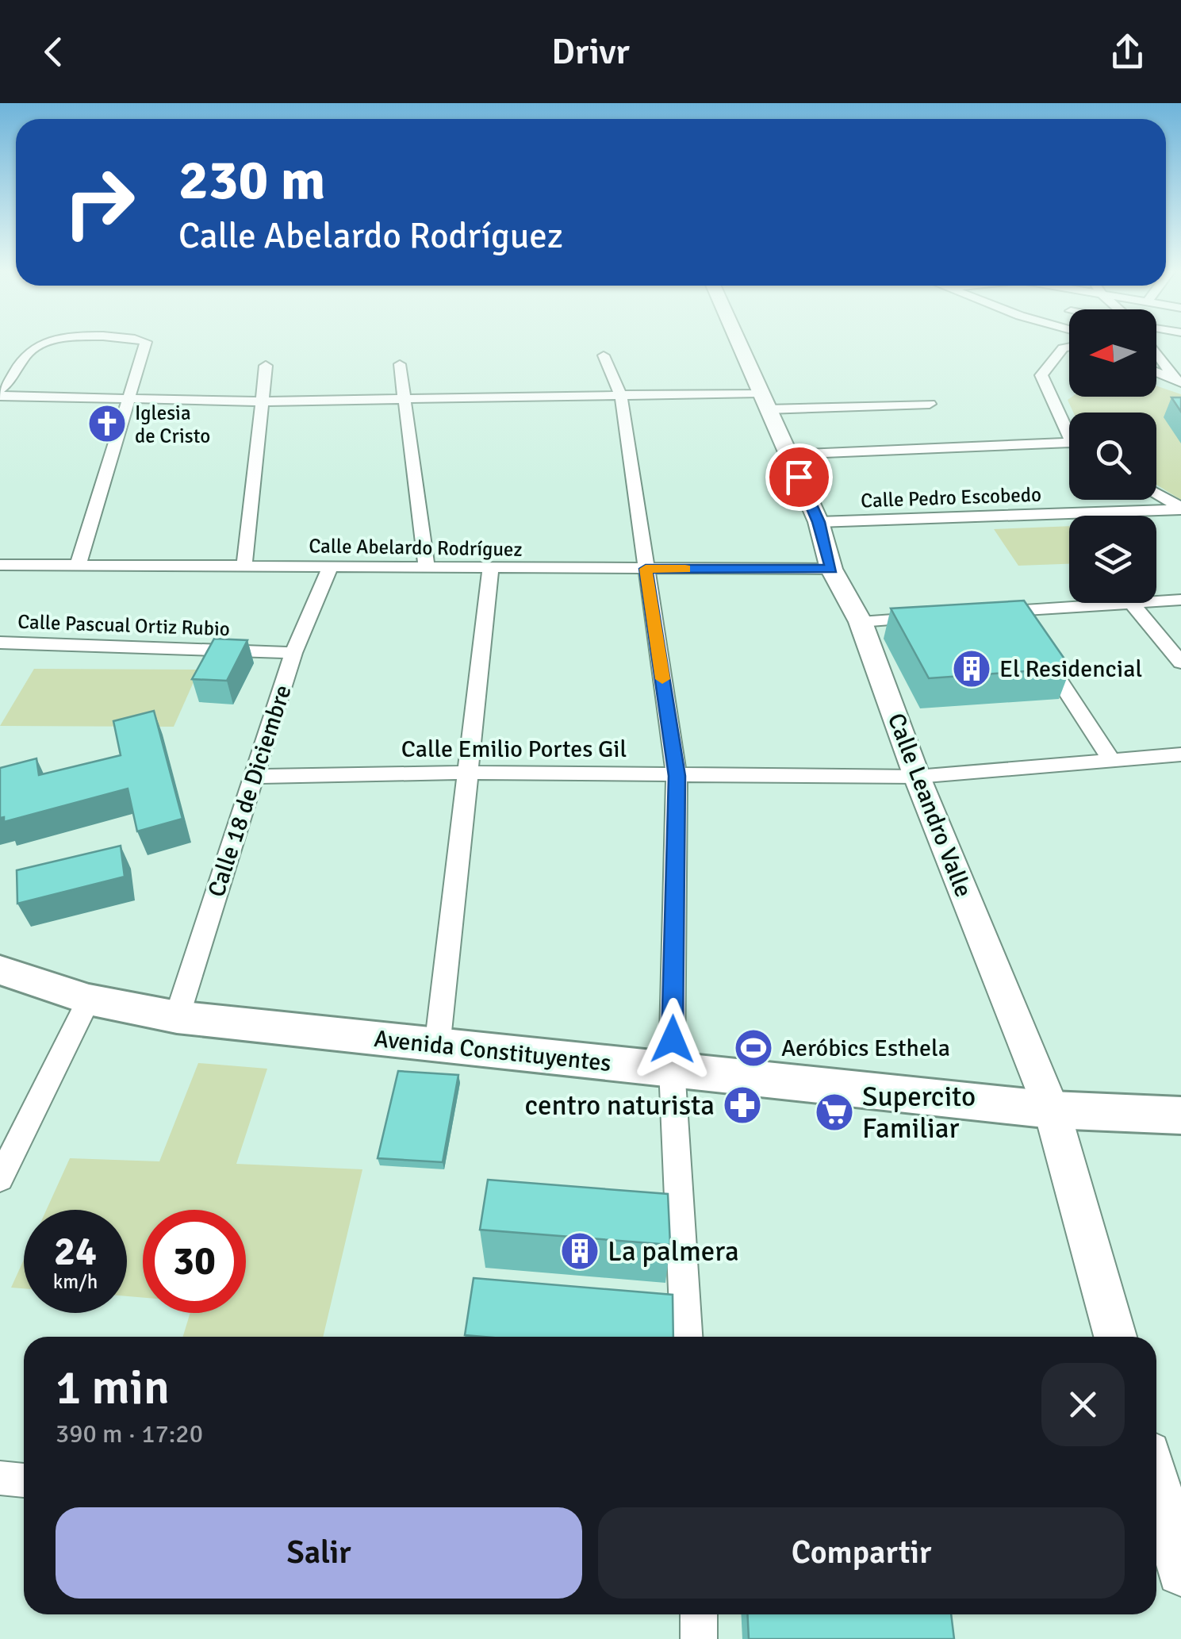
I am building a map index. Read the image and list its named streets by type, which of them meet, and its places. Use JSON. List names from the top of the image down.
{
  "streets": {
    "main road": ["Avenida Constituyentes"],
    "street": [
      "Calle Pedro Escobedo",
      "Calle Abelardo Rodríguez",
      "Calle Pascual Ortiz Rubio",
      "Calle Emilio Portes Gil",
      "Calle 18 de Diciembre",
      "Calle Leandro Valle"
    ]
  },
  "crossings": [
    ["Calle Pedro Escobedo", "Calle Leandro Valle"],
    ["Calle Abelardo Rodríguez", "Calle 18 de Diciembre"],
    ["Calle Abelardo Rodríguez", "Calle Leandro Valle"],
    ["Calle Pascual Ortiz Rubio", "Calle 18 de Diciembre"],
    ["Calle Emilio Portes Gil", "Calle 18 de Diciembre"],
    ["Calle Emilio Portes Gil", "Calle Leandro Valle"],
    ["Calle 18 de Diciembre", "Avenida Constituyentes"],
    ["Calle Leandro Valle", "Avenida Constituyentes"]
  ],
  "places": {
    "church": ["Iglesia de Cristo"],
    "building": ["El Residencial", "La palmera"],
    "sports": ["Aeróbics Esthela"],
    "pharmacy": ["centro naturista"],
    "supermarket": ["Supercito Familiar"]
  },
  "north": "left",
  "page": {
    "header": "Drivr",
    "turn": ["230 m", "Calle Abelardo Rodríguez"],
    "speed": "24 km/h",
    "limit": "30",
    "heading": ["1 min", "390 m · 17:20"],
    "buttons": ["Salir", "Compartir"]
  }
}
